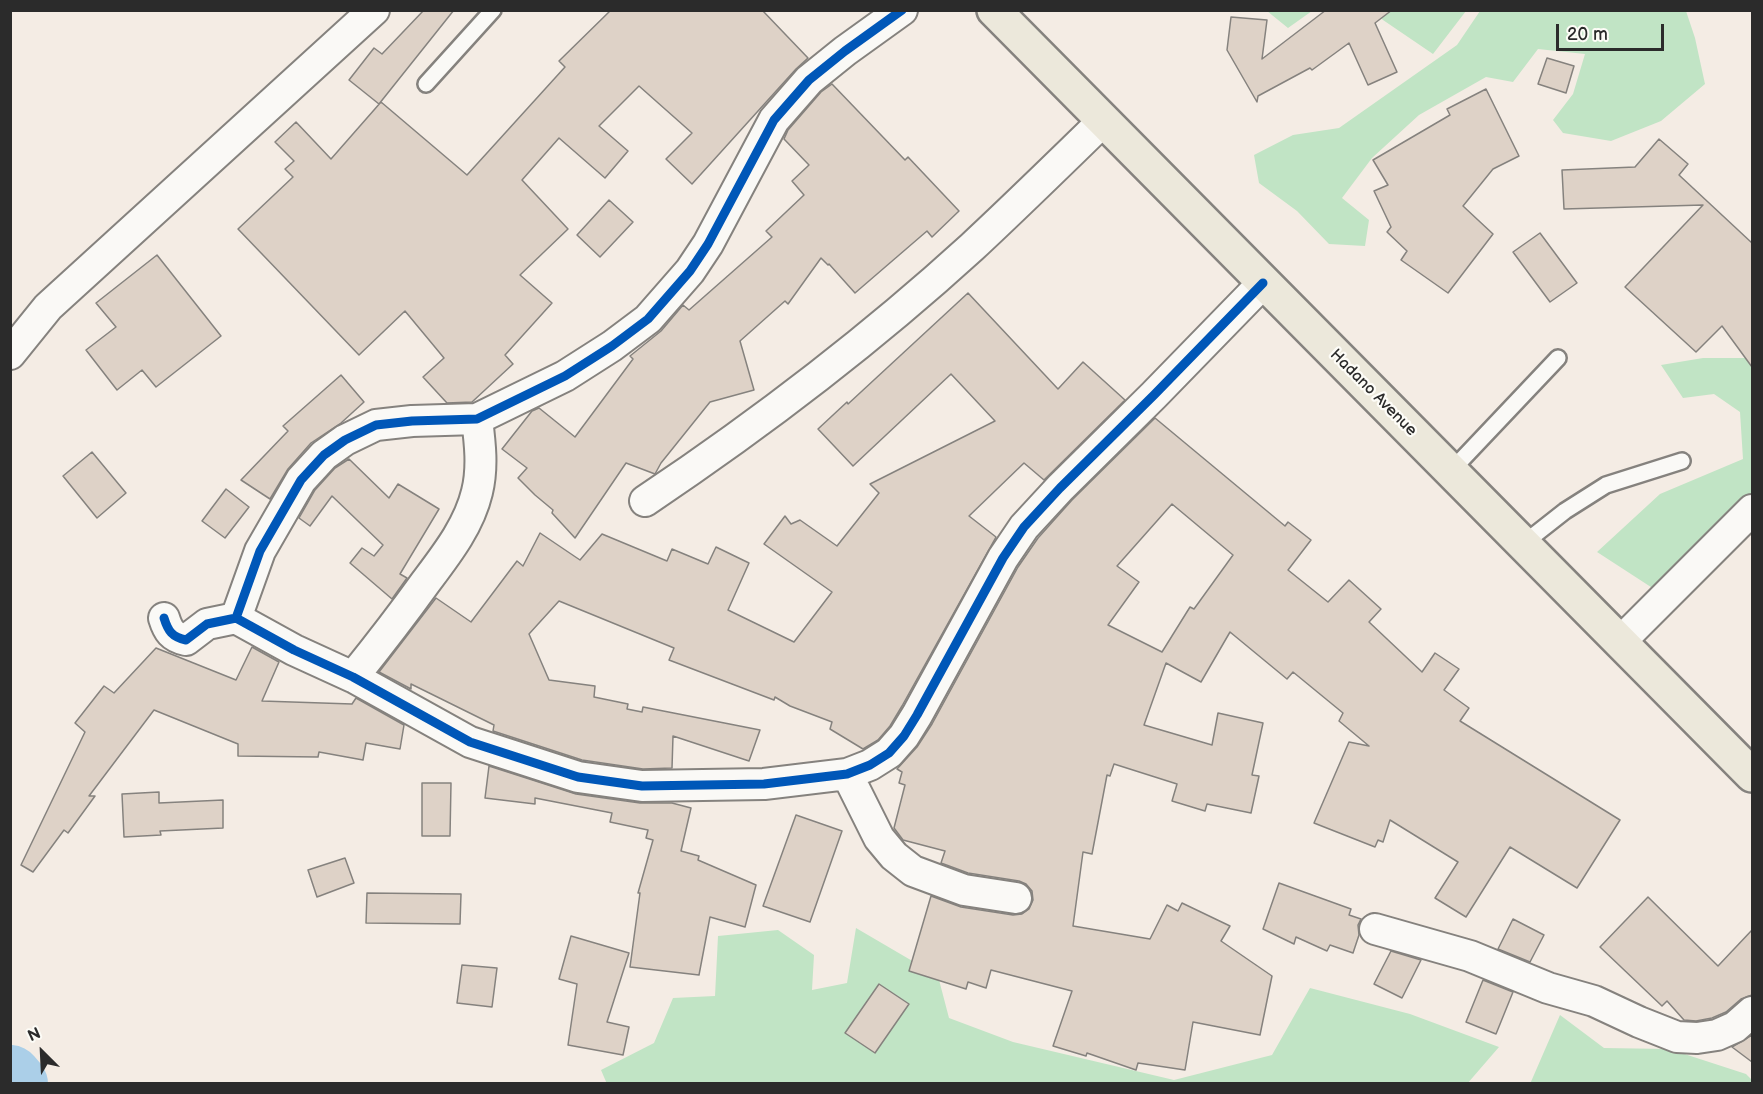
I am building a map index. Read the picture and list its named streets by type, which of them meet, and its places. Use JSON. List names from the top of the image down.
{
  "streets": {
    "main road": ["Hadano Avenue"]
  },
  "scale_bar": "20 m",
  "north": "top left"
}
